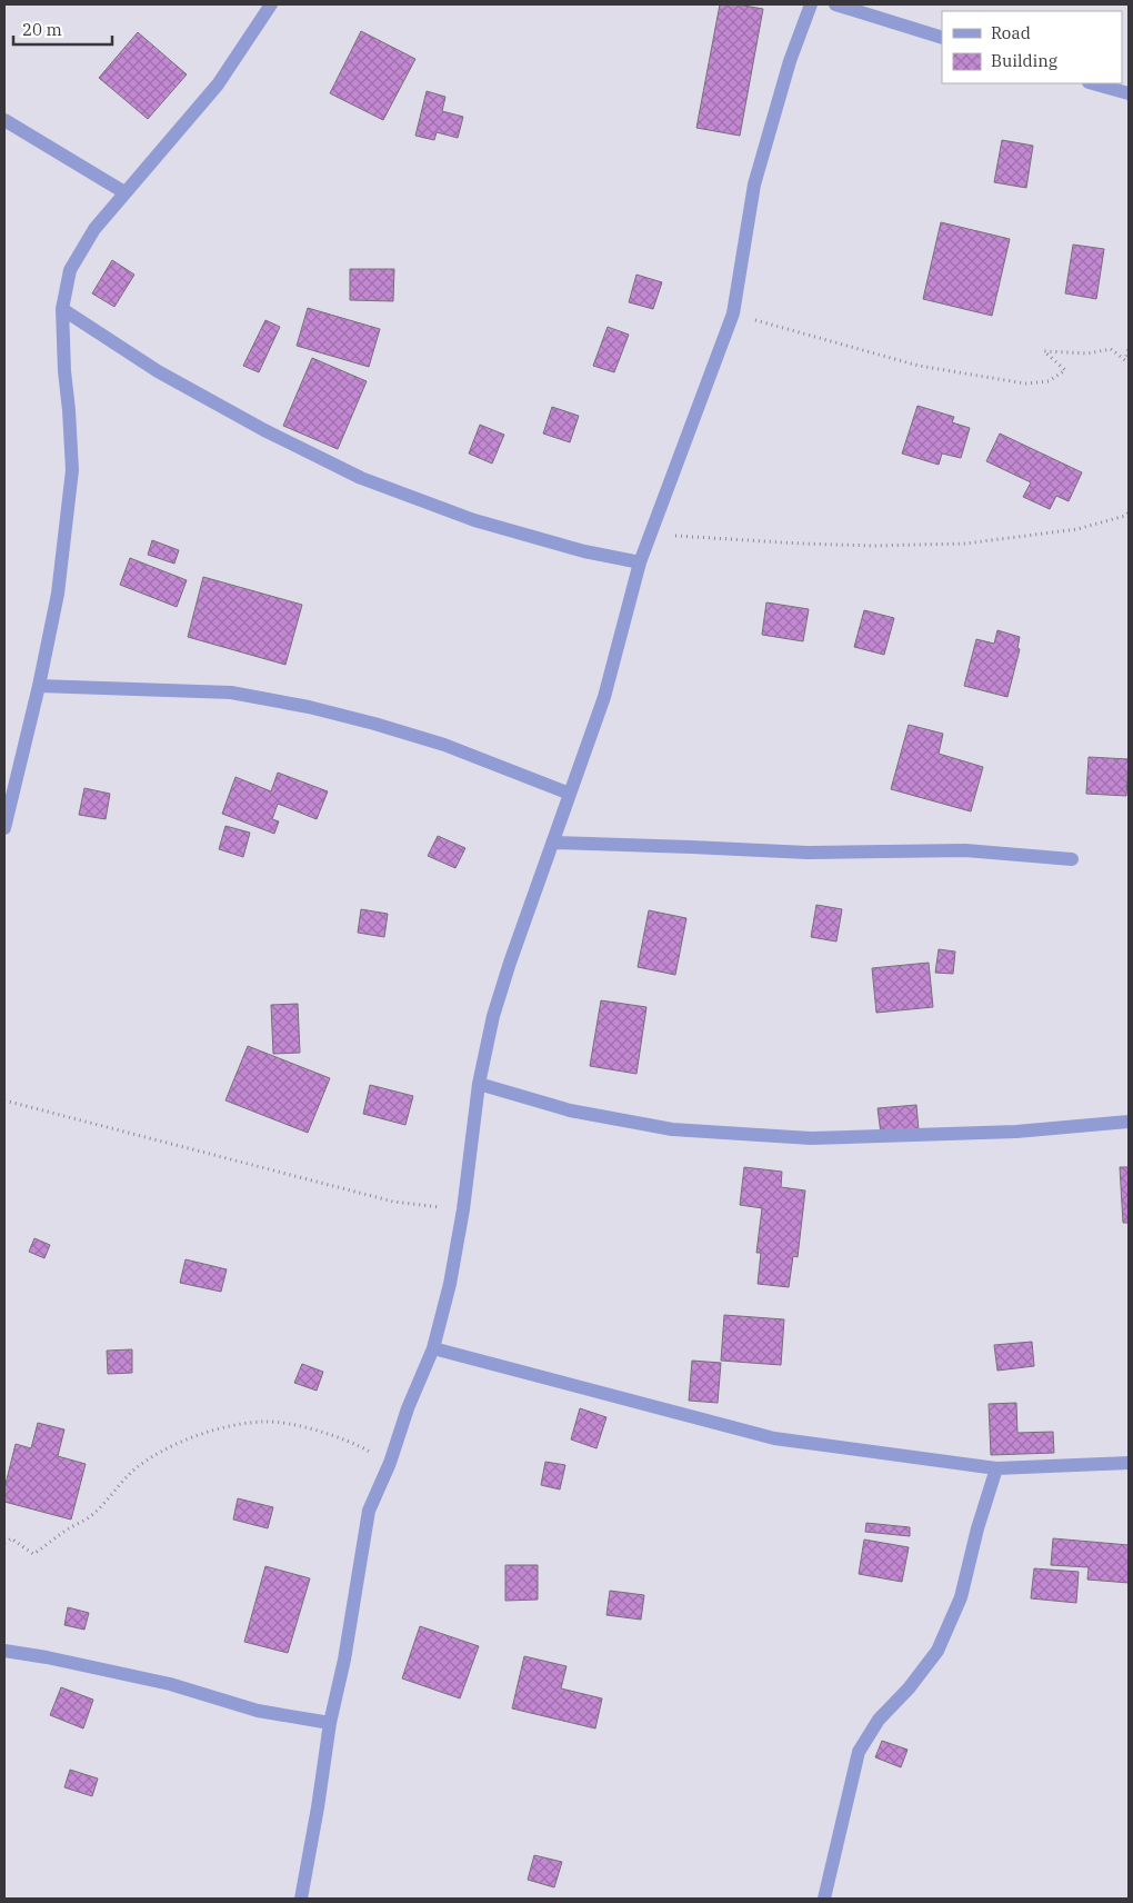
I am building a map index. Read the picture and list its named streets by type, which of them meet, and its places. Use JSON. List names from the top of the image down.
{
  "legend": ["Road", "Building"],
  "scale_bar": "20 m"
}
